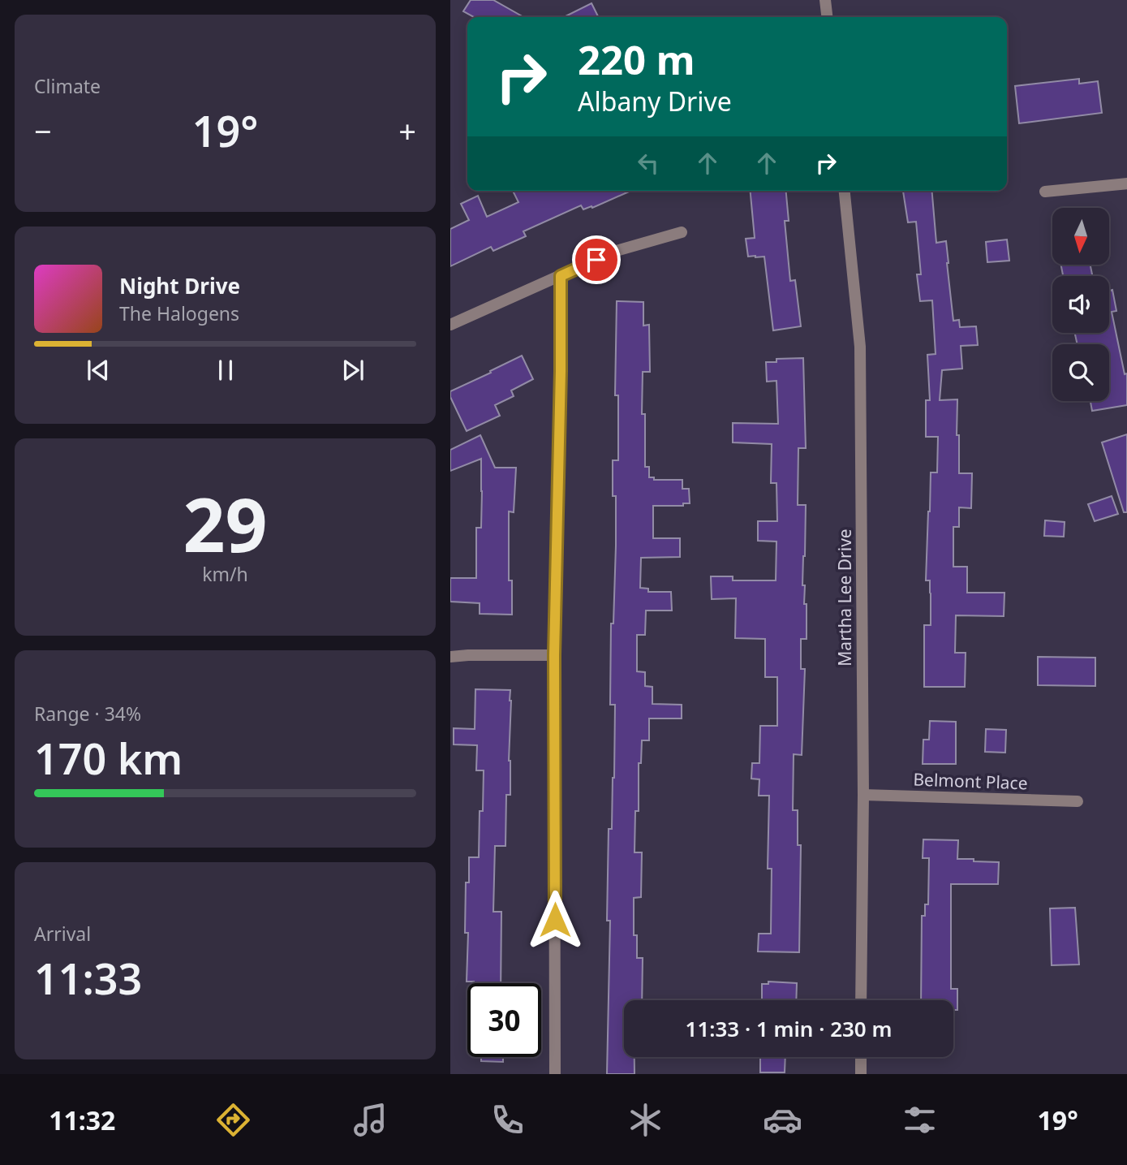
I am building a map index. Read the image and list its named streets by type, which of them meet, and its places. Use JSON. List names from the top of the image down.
{
  "streets": {
    "street": ["Martha Lee Drive", "Belmont Place"]
  },
  "crossings": [
    ["Martha Lee Drive", "Belmont Place"]
  ],
  "north": "bottom",
  "page": {
    "tile": [
      "Climate",
      ["29", "km/h"],
      ["Range · 34%", "170 km"],
      ["Arrival", "11:33"]
    ],
    "turn": ["220 m", "Albany Drive"],
    "heat": ["−", "19°", "+"],
    "song": ["Night Drive", "The Halogens"],
    "limit": "30",
    "trip": "11:33 · 1 min · 230 m",
    "tabs": ["11:32", "19°"]
  }
}
